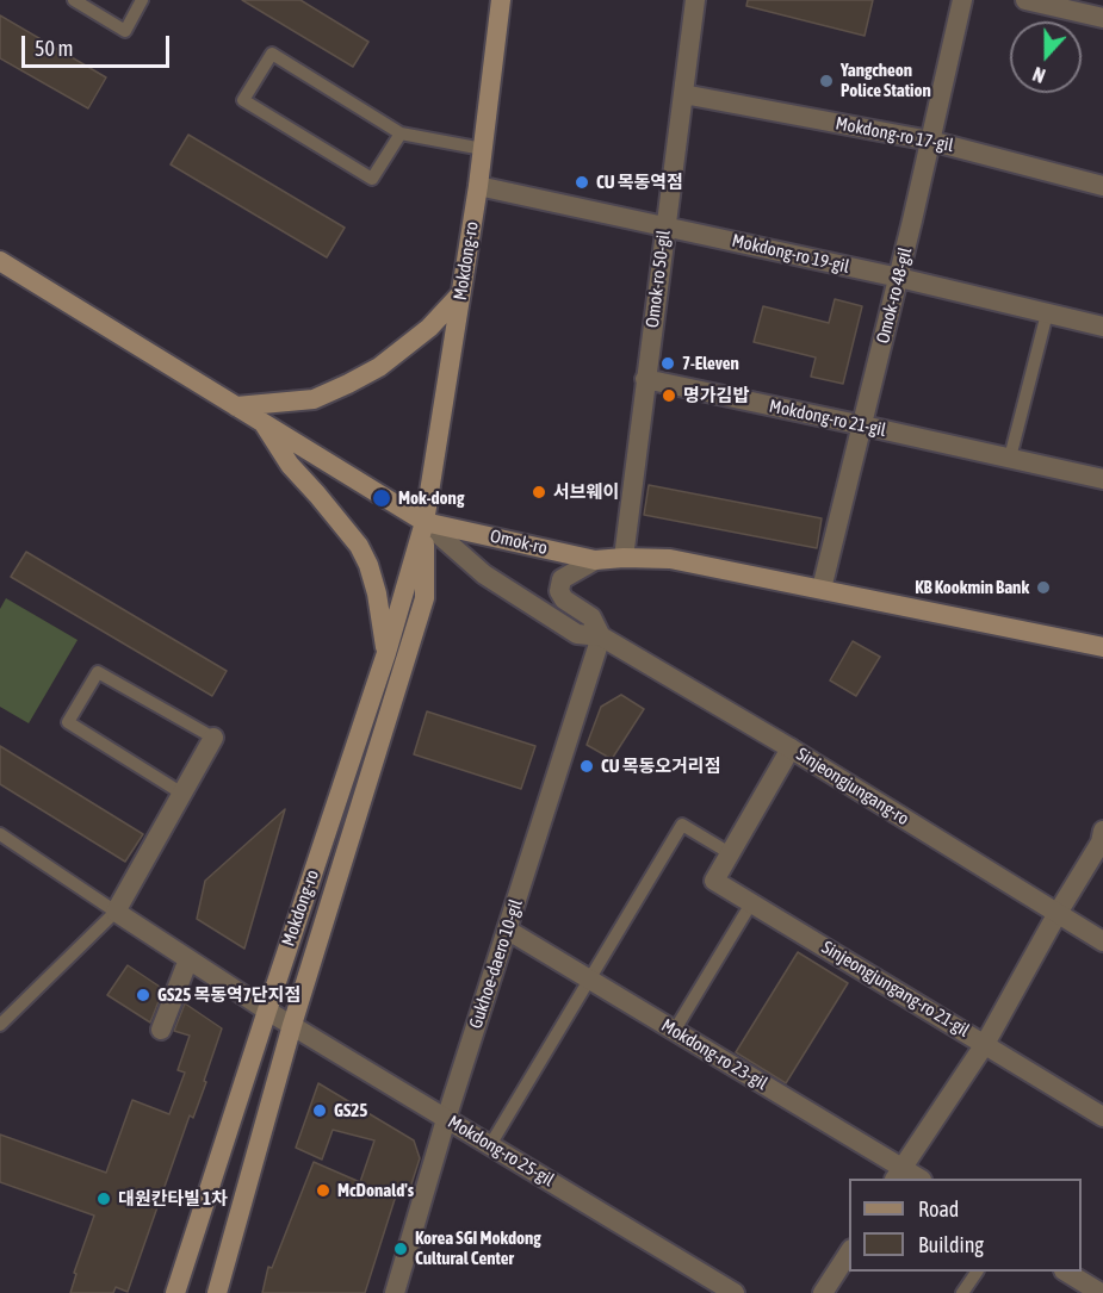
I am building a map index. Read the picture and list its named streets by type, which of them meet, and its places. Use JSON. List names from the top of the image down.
{
  "streets": {
    "main road": ["Mokdong-ro", "Omok-ro"],
    "street": [
      "Mokdong-ro 17-gil",
      "Mokdong-ro 19-gil",
      "Omok-ro 50-gil",
      "Omok-ro 48-gil",
      "Mokdong-ro 21-gil",
      "Sinjeongjungang-ro",
      "Gukhoe-daero 10-gil",
      "Sinjeongjungang-ro 21-gil",
      "Mokdong-ro 23-gil",
      "Mokdong-ro 25-gil"
    ]
  },
  "crossings": [
    ["Mokdong-ro 17-gil", "Omok-ro 50-gil"],
    ["Mokdong-ro 17-gil", "Omok-ro 48-gil"],
    ["Mokdong-ro 19-gil", "Mokdong-ro"],
    ["Mokdong-ro 19-gil", "Omok-ro 50-gil"],
    ["Mokdong-ro 19-gil", "Omok-ro 48-gil"],
    ["Mokdong-ro", "Omok-ro"],
    ["Mokdong-ro", "Sinjeongjungang-ro"],
    ["Mokdong-ro", "Mokdong-ro 25-gil"],
    ["Omok-ro 50-gil", "Mokdong-ro 21-gil"],
    ["Omok-ro 50-gil", "Omok-ro"],
    ["Omok-ro 48-gil", "Mokdong-ro 21-gil"],
    ["Omok-ro 48-gil", "Omok-ro"],
    ["Omok-ro", "Sinjeongjungang-ro"],
    ["Sinjeongjungang-ro", "Gukhoe-daero 10-gil"],
    ["Sinjeongjungang-ro", "Sinjeongjungang-ro 21-gil"],
    ["Gukhoe-daero 10-gil", "Mokdong-ro 23-gil"],
    ["Gukhoe-daero 10-gil", "Mokdong-ro 25-gil"]
  ],
  "places": [
    "Yangcheon Police Station",
    "CU 목동역점",
    "7-Eleven",
    "명가김밥",
    "서브웨이",
    "Mok-dong",
    "KB Kookmin Bank",
    "CU 목동오거리점",
    "GS25 목동역7단지점",
    "GS25",
    "McDonald's",
    "대원칸타빌 1차",
    "Korea SGI Mokdong Cultural Center"
  ],
  "legend": ["Road", "Building"],
  "scale_bar": "50 m",
  "north": "bottom"
}
